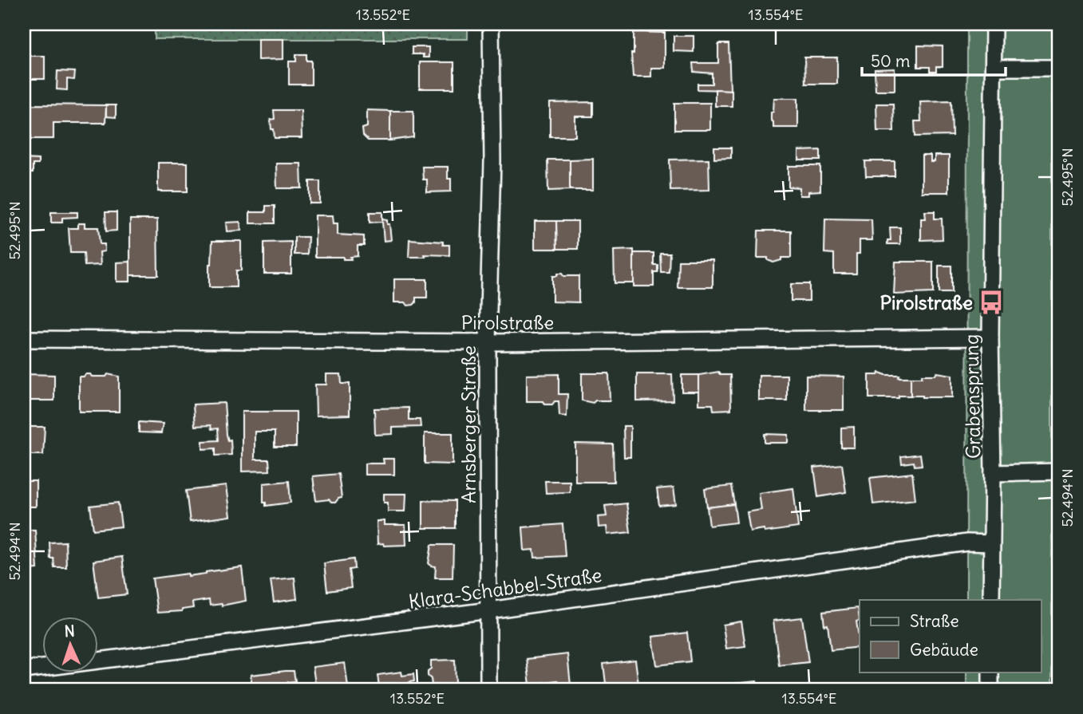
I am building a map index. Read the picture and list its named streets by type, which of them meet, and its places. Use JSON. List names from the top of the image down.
{
  "streets": {
    "street": [
      "Pirolstraße",
      "Grabensprung",
      "Arnsberger Straße",
      "Klara-Schabbel-Straße"
    ]
  },
  "crossings": [
    ["Pirolstraße", "Grabensprung"],
    ["Pirolstraße", "Arnsberger Straße"],
    ["Grabensprung", "Klara-Schabbel-Straße"],
    ["Arnsberger Straße", "Klara-Schabbel-Straße"]
  ],
  "places": {
    "bus stop": ["Pirolstraße"]
  },
  "legend": ["Straße", "Gebäude"],
  "scale_bar": "50 m",
  "north": "top",
  "coordinates": [
    "13.552°E",
    "13.554°E",
    "52.495°N",
    "52.494°N"
  ]
}
